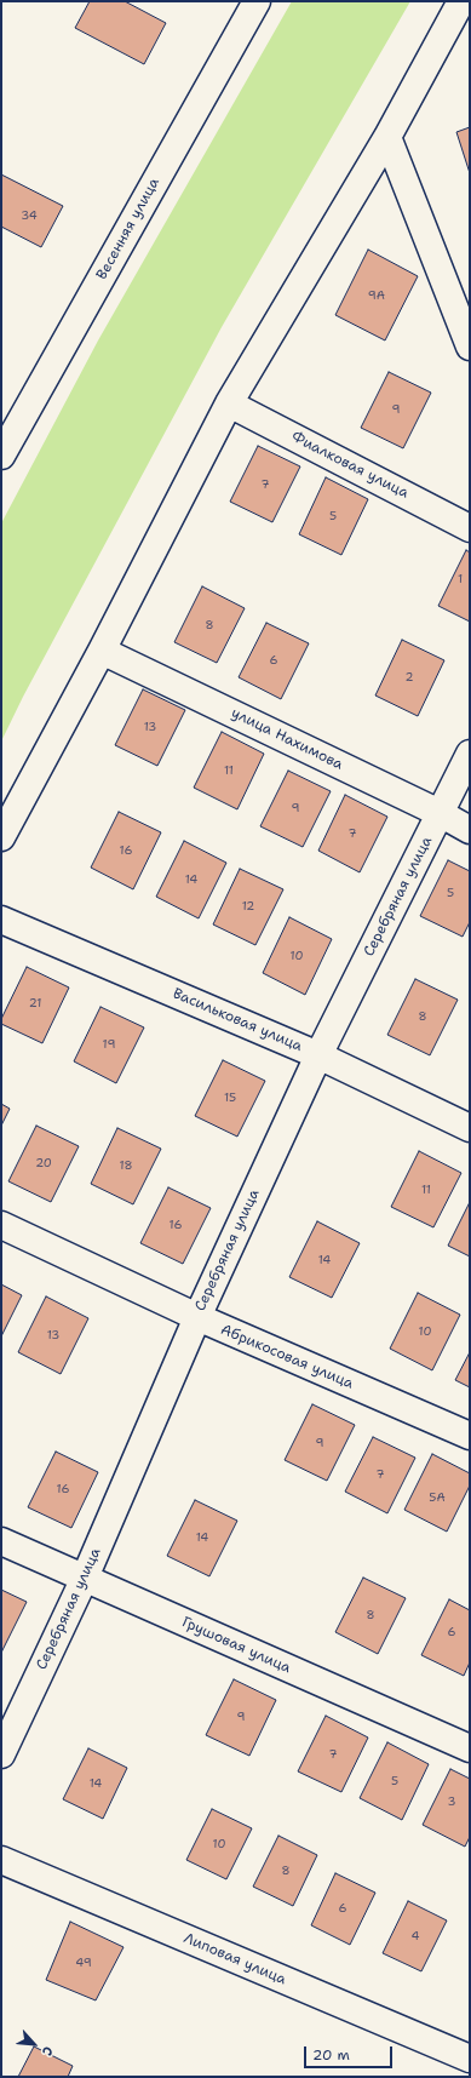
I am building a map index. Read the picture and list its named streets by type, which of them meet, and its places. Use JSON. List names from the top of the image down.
{
  "streets": {
    "street": [
      "Весенняя улица",
      "Фиалковая улица",
      "улица Нахимова",
      "Серебряная улица",
      "Васильковая улица",
      "Абрикосовая улица",
      "Грушовая улица",
      "Липовая улица"
    ]
  },
  "crossings": [
    ["улица Нахимова", "Серебряная улица"],
    ["Серебряная улица", "Васильковая улица"],
    ["Серебряная улица", "Абрикосовая улица"],
    ["Серебряная улица", "Грушовая улица"]
  ],
  "house_numbers": [
    "34",
    "9А",
    "9",
    "7",
    "5",
    "1",
    "8",
    "6",
    "2",
    "13",
    "11",
    "9",
    "7",
    "16",
    "14",
    "5",
    "12",
    "10",
    "21",
    "8",
    "19",
    "15",
    "20",
    "18",
    "11",
    "16",
    "14",
    "10",
    "13",
    "9",
    "7",
    "16",
    "5А",
    "14",
    "8",
    "6",
    "9",
    "7",
    "5",
    "14",
    "3",
    "10",
    "8",
    "6",
    "4",
    "49"
  ],
  "scale_bar": "20 m",
  "north": "bottom right"
}
